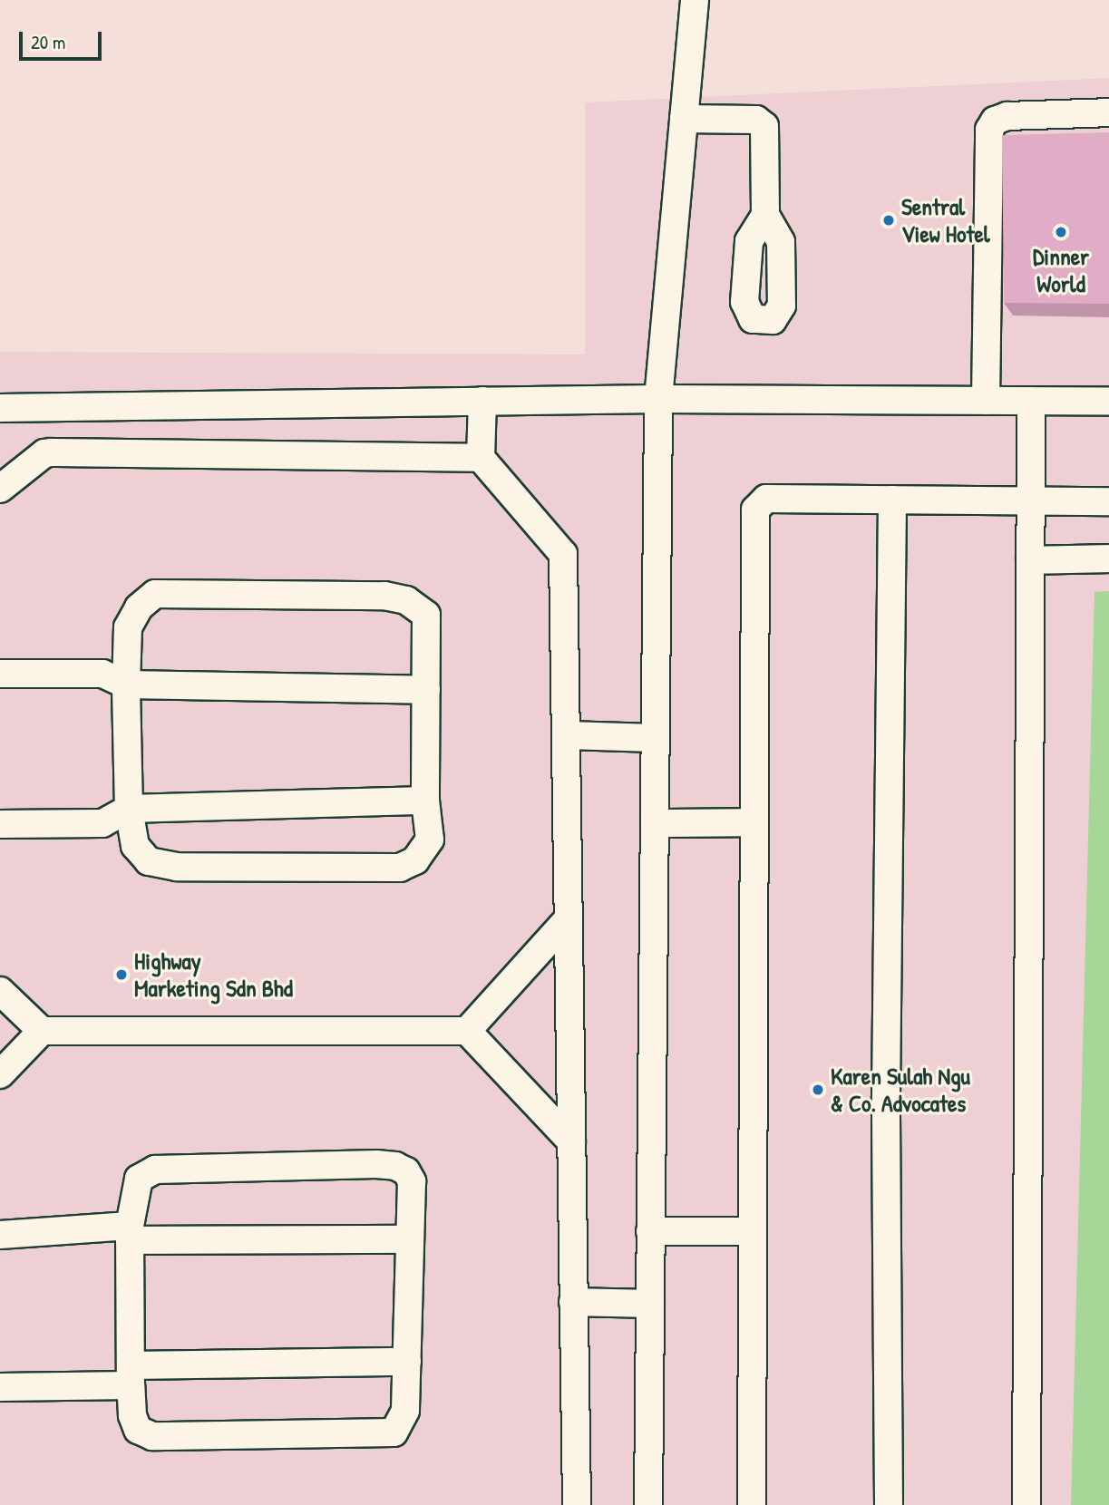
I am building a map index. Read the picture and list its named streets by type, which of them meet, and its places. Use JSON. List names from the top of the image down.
{
  "places": [
    "Sentral View Hotel",
    "Dinner World",
    "Highway Marketing Sdn Bhd",
    "Karen Sulah Ngu & Co. Advocates"
  ],
  "scale_bar": "20 m"
}
